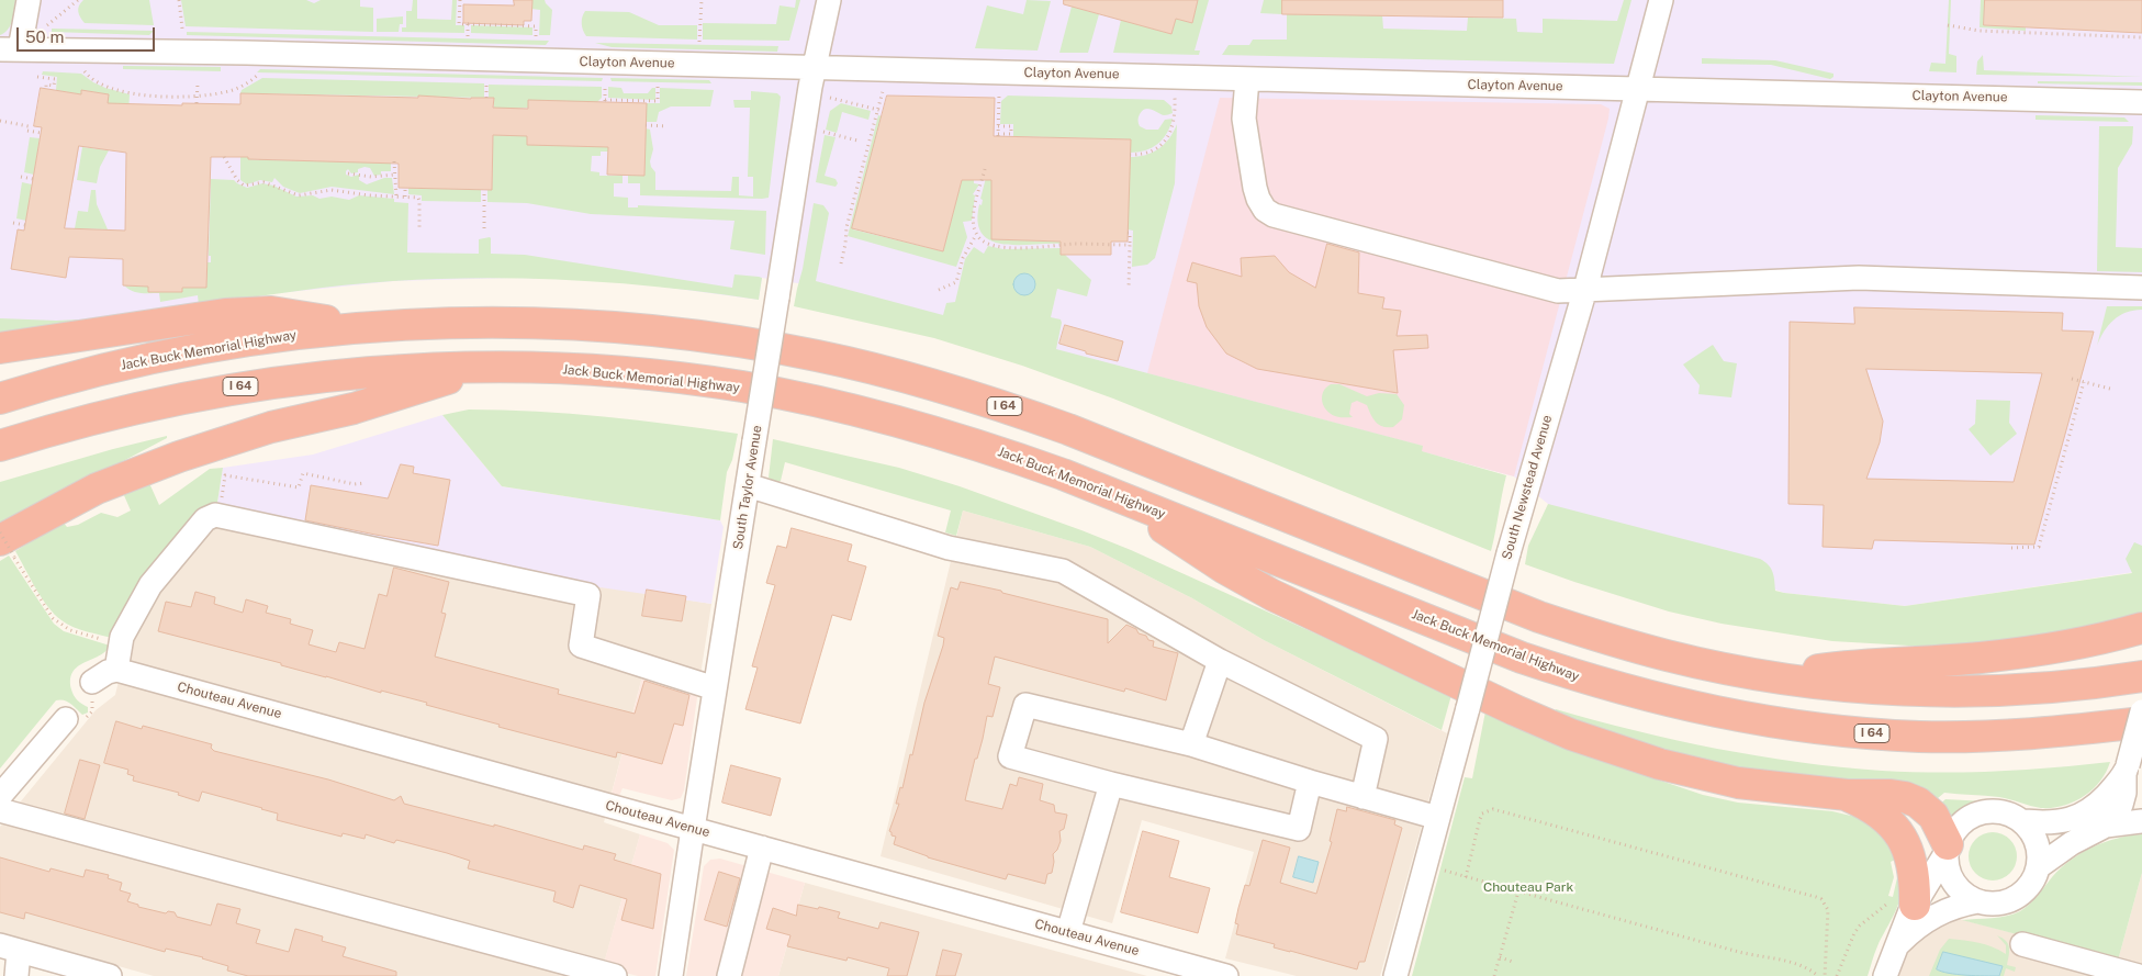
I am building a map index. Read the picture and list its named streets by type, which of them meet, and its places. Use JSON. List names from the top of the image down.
{
  "streets": {
    "highway": ["Jack Buck Memorial Highway", "I 64"],
    "street": [
      "Clayton Avenue",
      "South Taylor Avenue",
      "South Newstead Avenue",
      "Chouteau Avenue"
    ]
  },
  "crossings": [
    ["Clayton Avenue", "South Taylor Avenue"],
    ["Clayton Avenue", "South Newstead Avenue"],
    ["South Taylor Avenue", "Chouteau Avenue"]
  ],
  "parks": ["Chouteau Park"],
  "scale_bar": "50 m"
}
